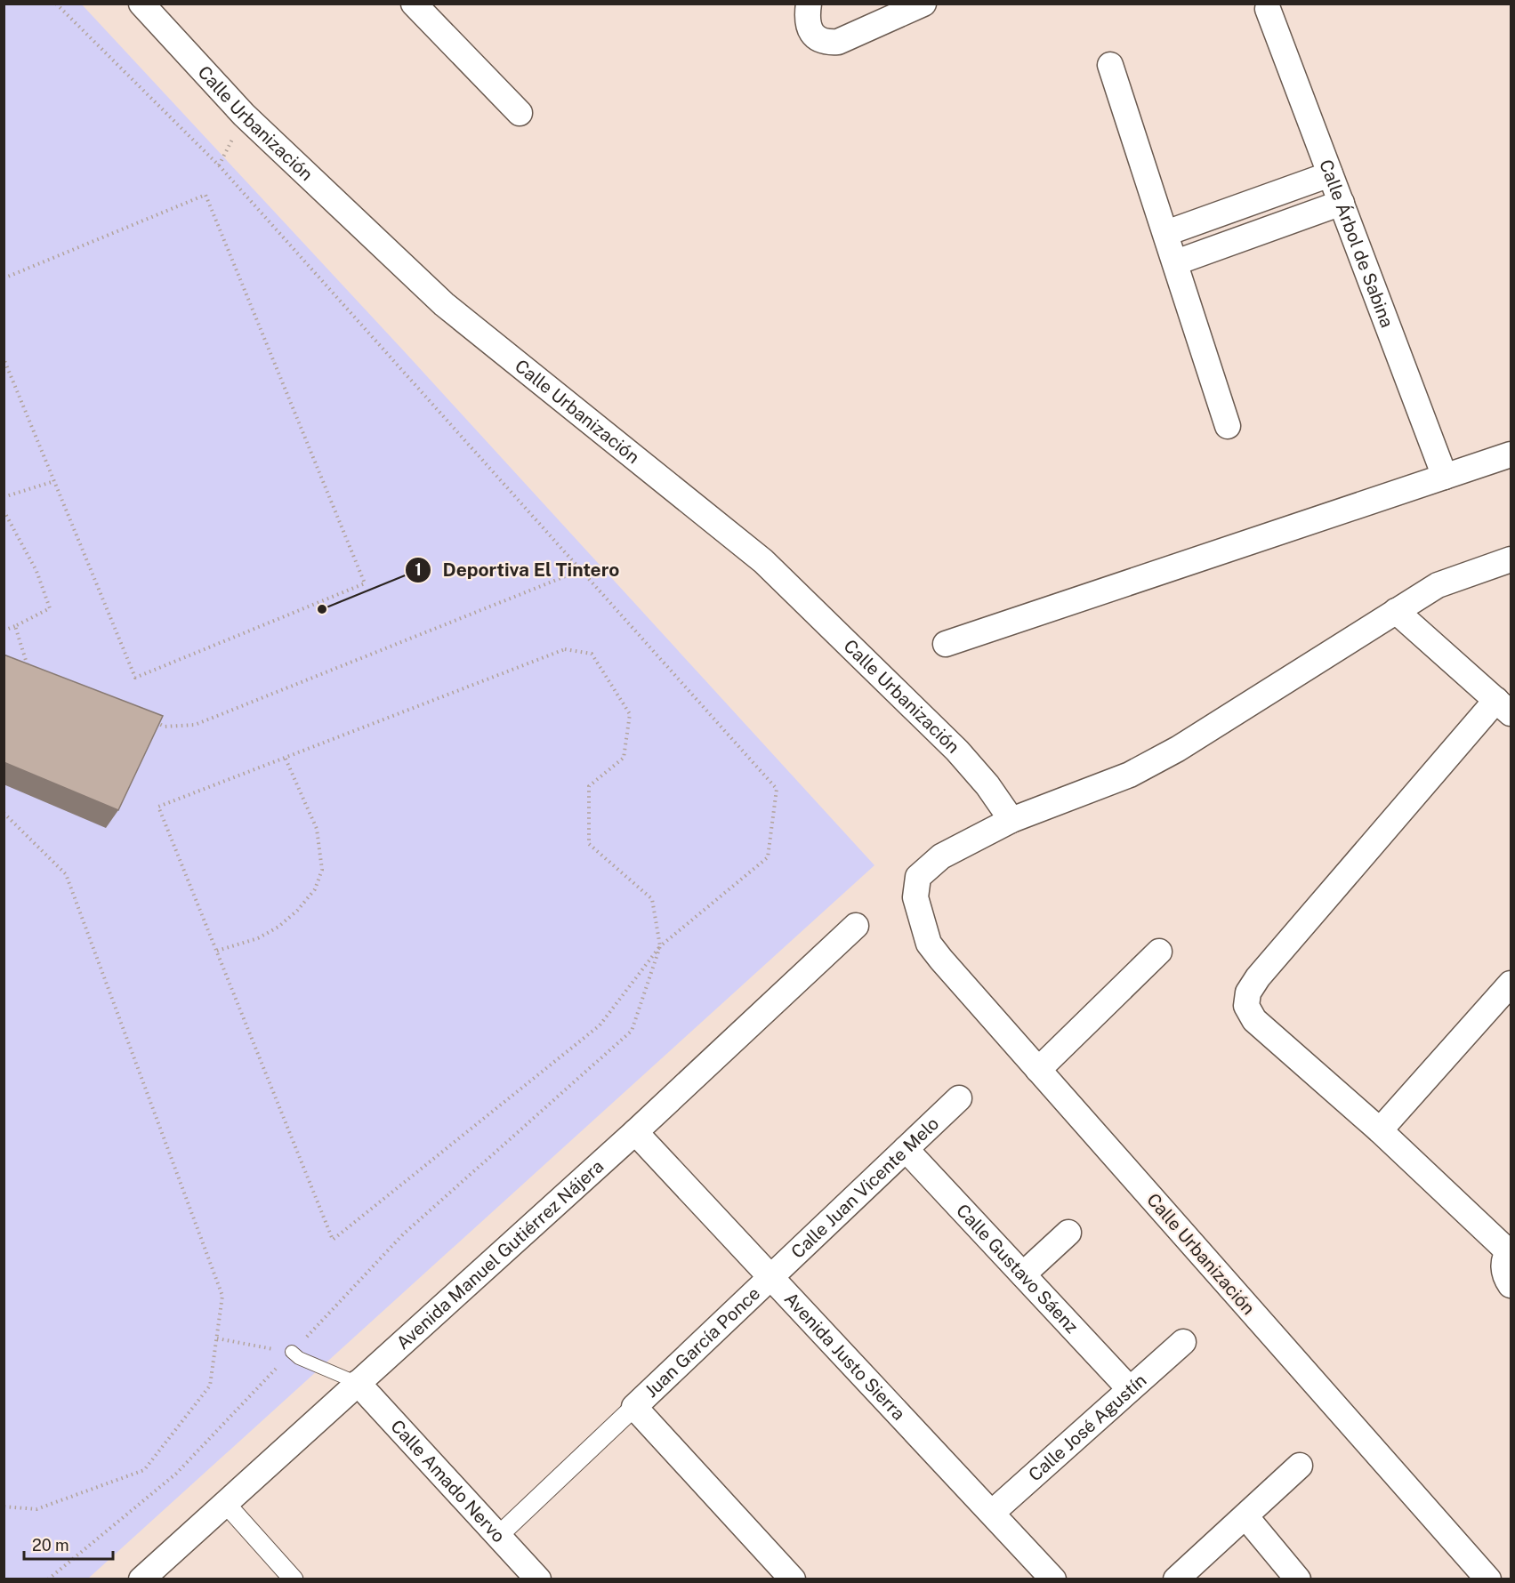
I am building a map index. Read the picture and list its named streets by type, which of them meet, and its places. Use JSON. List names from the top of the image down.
{
  "streets": {
    "street": [
      "Calle Urbanización",
      "Calle Árbol de Sabina",
      "Calle Juan Vicente Melo",
      "Avenida Manuel Gutiérrez Nájera",
      "Calle Gustavo Sáenz",
      "Juan García Ponce",
      "Avenida Justo Sierra",
      "Calle José Agustín",
      "Calle Amado Nervo"
    ]
  },
  "crossings": [
    ["Calle Juan Vicente Melo", "Calle Gustavo Sáenz"],
    ["Calle Juan Vicente Melo", "Juan García Ponce"],
    ["Calle Juan Vicente Melo", "Avenida Justo Sierra"],
    ["Avenida Manuel Gutiérrez Nájera", "Avenida Justo Sierra"],
    ["Avenida Manuel Gutiérrez Nájera", "Calle Amado Nervo"],
    ["Calle Gustavo Sáenz", "Calle José Agustín"],
    ["Juan García Ponce", "Avenida Justo Sierra"],
    ["Avenida Justo Sierra", "Calle José Agustín"]
  ],
  "places": ["Deportiva El Tintero"],
  "scale_bar": "20 m"
}
